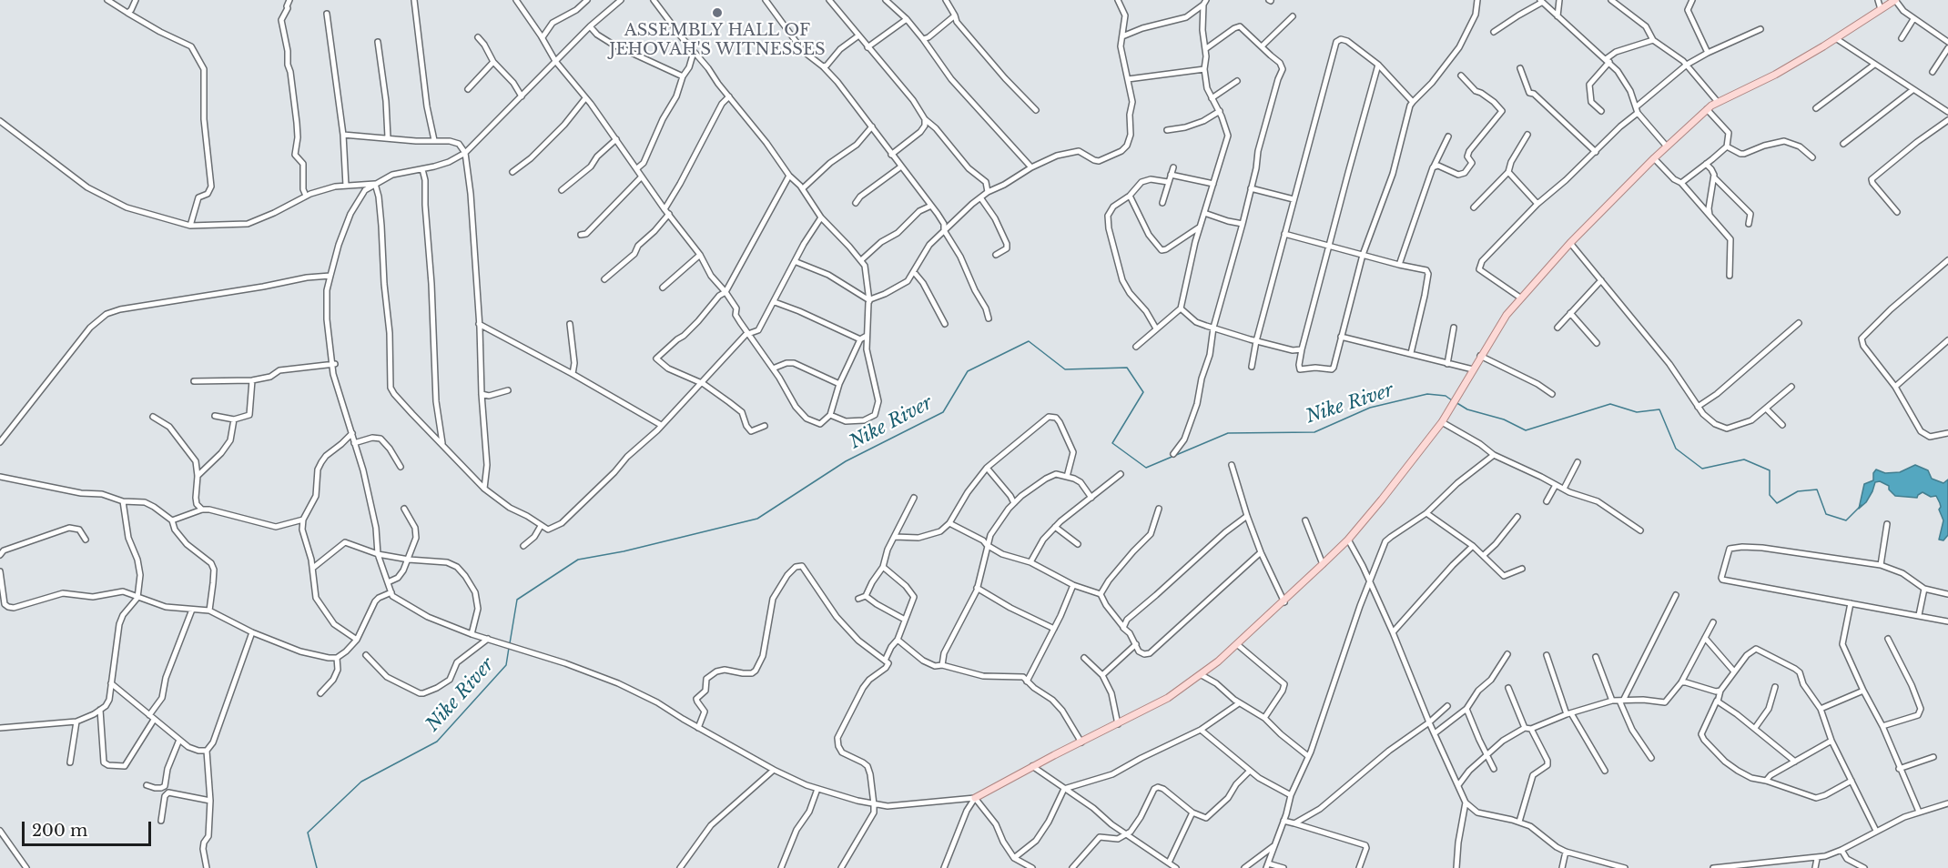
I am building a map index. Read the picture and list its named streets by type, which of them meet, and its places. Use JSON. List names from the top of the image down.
{
  "water": ["Nike River"],
  "places": ["ASSEMBLY HALL OF JEHOVAH'S WITNESSES"],
  "scale_bar": "200 m"
}
